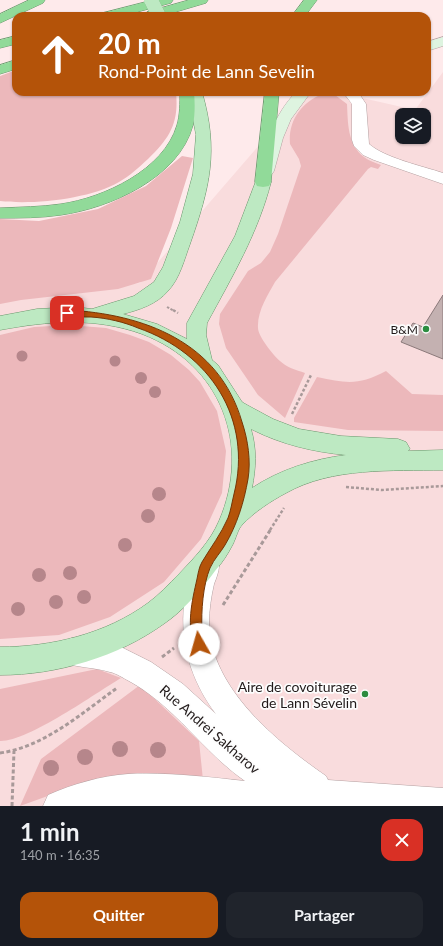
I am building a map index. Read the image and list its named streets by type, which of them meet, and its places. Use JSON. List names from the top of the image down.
{
  "streets": {
    "street": ["Rue Andrei Sakharov"]
  },
  "places": ["B&M", "Aire de covoiturage de Lann Sévelin"],
  "page": {
    "turn": ["20 m", "Rond-Point de Lann Sevelin"],
    "heading": ["1 min", "140 m · 16:35"],
    "buttons": ["Quitter", "Partager"]
  }
}
